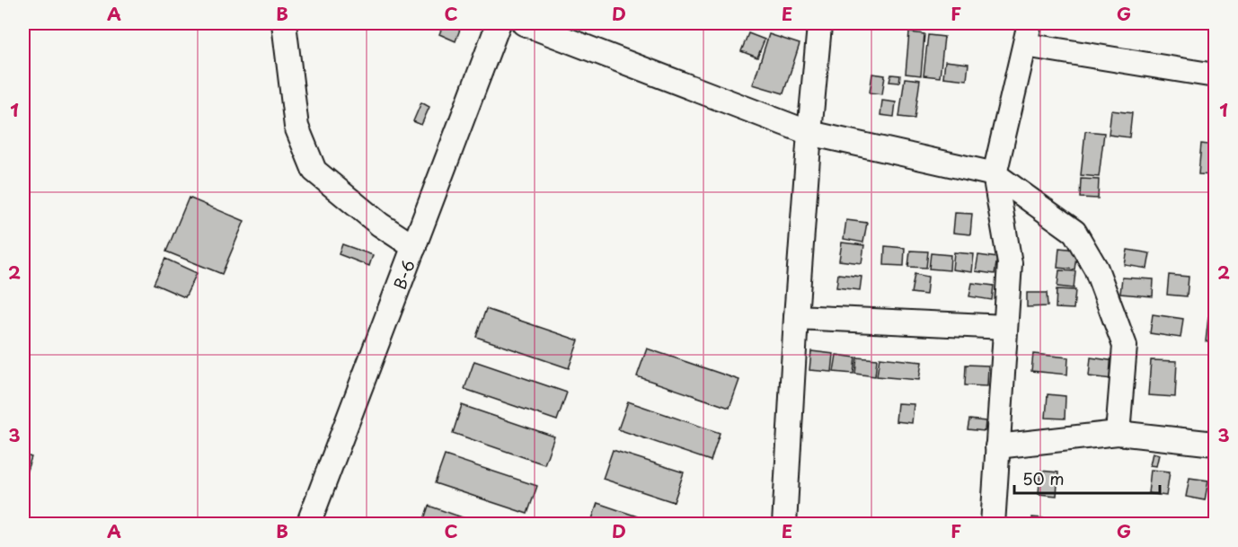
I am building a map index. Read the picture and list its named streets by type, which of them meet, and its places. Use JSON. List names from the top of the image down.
{
  "streets": {
    "street": ["B-6"]
  },
  "scale_bar": "50 m",
  "grid": {
    "columns": [
      "A",
      "B",
      "C",
      "D",
      "E",
      "F",
      "G"
    ],
    "rows": ["1", "2", "3"]
  }
}
